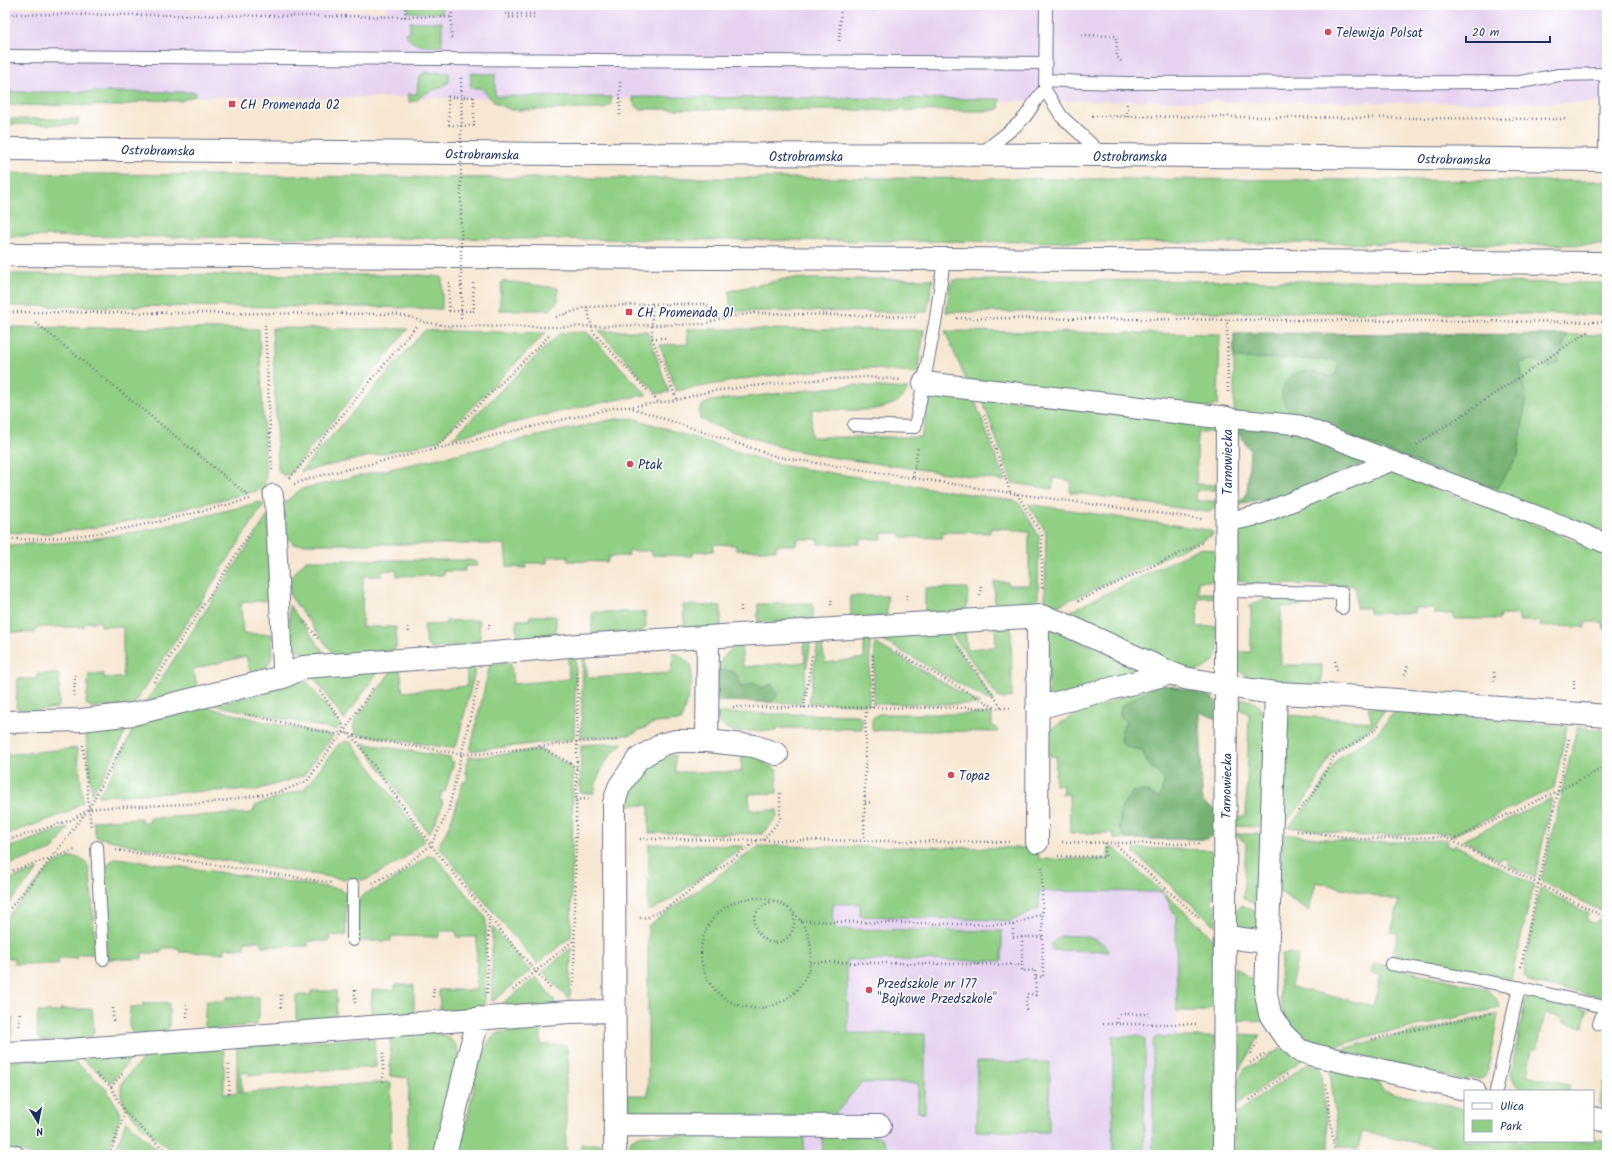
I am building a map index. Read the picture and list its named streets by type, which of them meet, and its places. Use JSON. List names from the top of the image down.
{
  "streets": {
    "street": ["Ostrobramska", "Tarnowiecka"]
  },
  "places": {
    "other": [
      "Telewizja Polsat",
      "Ptak",
      "Topaz",
      "Przedszkole nr 177 \"Bajkowe Przedszkole\""
    ],
    "transit": ["CH Promenada 02", "CH Promenada 01"]
  },
  "legend": ["Ulica", "Park"],
  "scale_bar": "20 m",
  "north": "bottom"
}
